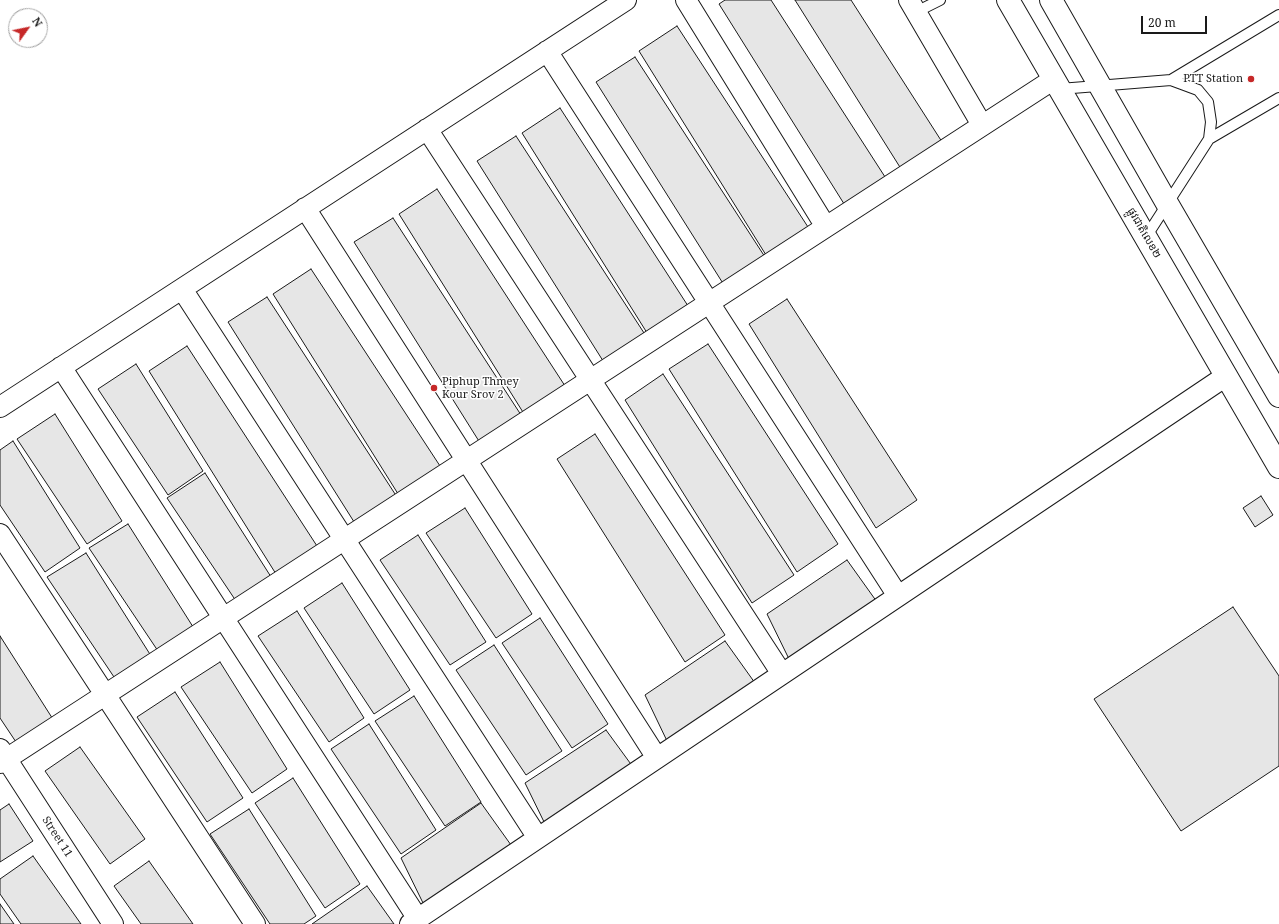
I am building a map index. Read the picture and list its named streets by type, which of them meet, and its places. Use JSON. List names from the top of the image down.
{
  "streets": {
    "highway": ["ផ្លូវជាតិលេខ២"],
    "street": ["Street 11"]
  },
  "places": ["PTT Station", "Piphup Thmey Kour Srov 2"],
  "scale_bar": "20 m",
  "north": "top right"
}
